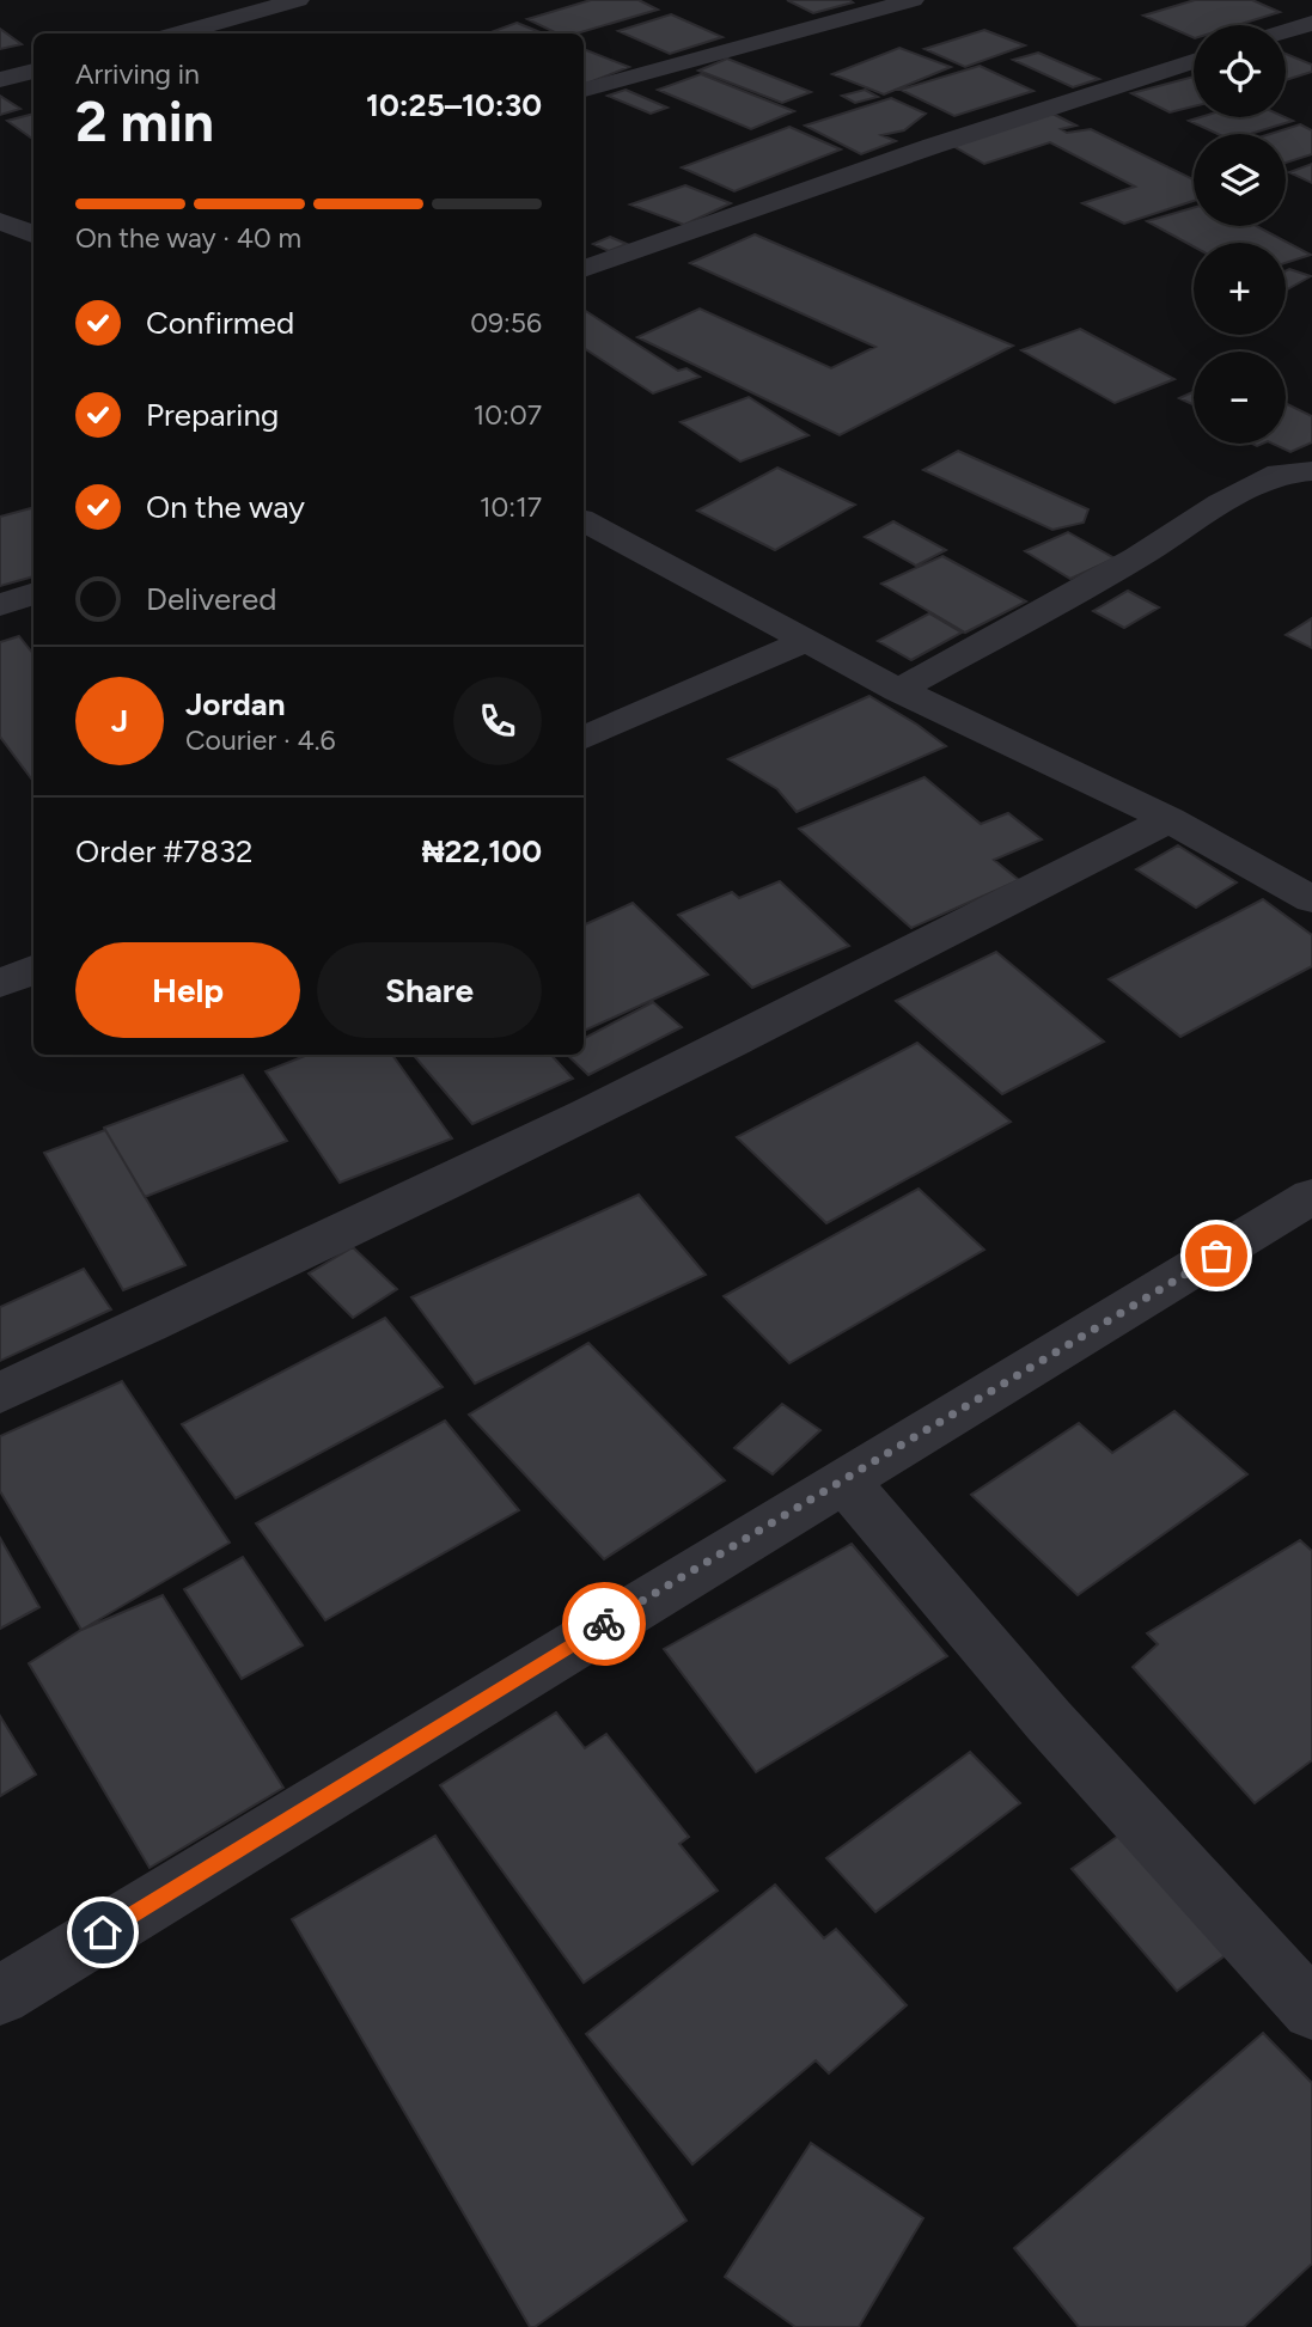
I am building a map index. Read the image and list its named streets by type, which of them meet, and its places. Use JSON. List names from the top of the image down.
{
  "page": {
    "map_buttons": ["+", "−"],
    "heading": ["2 min", "Arriving in", "10:25–10:30"],
    "panel": [
      "Jordan",
      "Courier · 4.6",
      "Order #7832",
      "₦22,100"
    ],
    "bar": "On the way · 40 m",
    "list": [
      ["Confirmed", "09:56"],
      ["Preparing", "10:07"],
      ["On the way", "10:17"],
      "Delivered"
    ],
    "round": "J",
    "buttons": ["Help", "Share"]
  }
}
